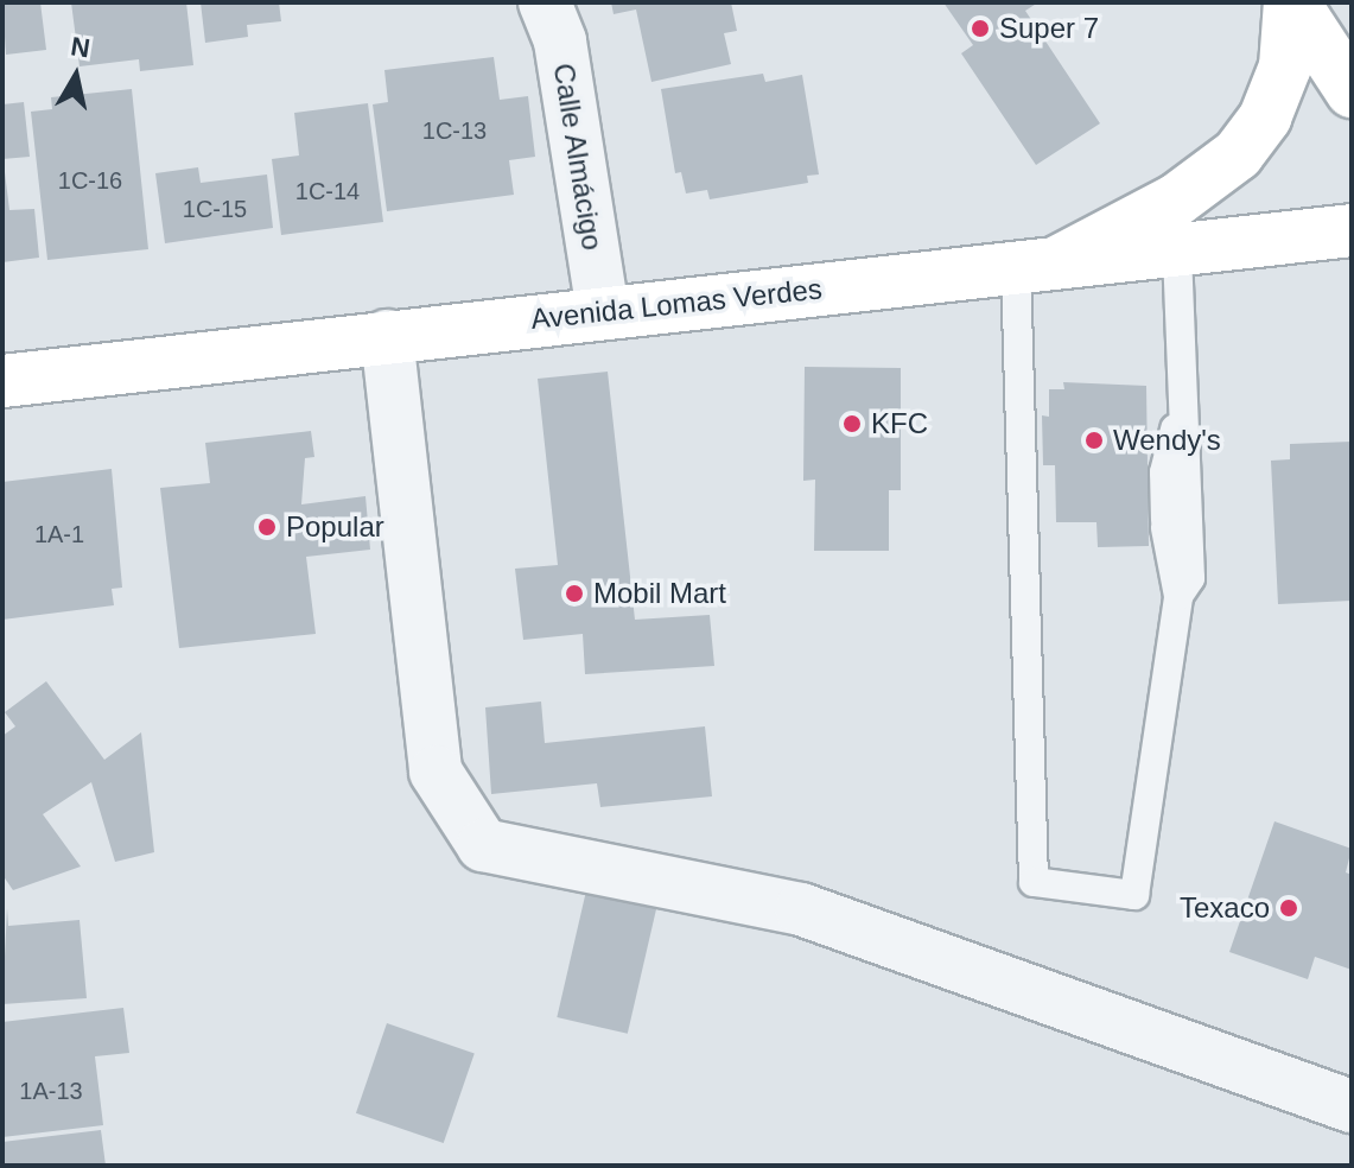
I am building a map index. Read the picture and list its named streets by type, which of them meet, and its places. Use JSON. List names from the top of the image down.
{
  "streets": {
    "main road": ["Avenida Lomas Verdes"],
    "street": ["Calle Almácigo"]
  },
  "crossings": [
    ["Calle Almácigo", "Avenida Lomas Verdes"]
  ],
  "places": [
    "Super 7",
    "KFC",
    "Wendy's",
    "Popular",
    "Mobil Mart",
    "Texaco"
  ],
  "house_numbers": [
    "1C-13",
    "1C-16",
    "1C-14",
    "1C-15",
    "1A-1",
    "1A-13"
  ],
  "north": "top"
}
